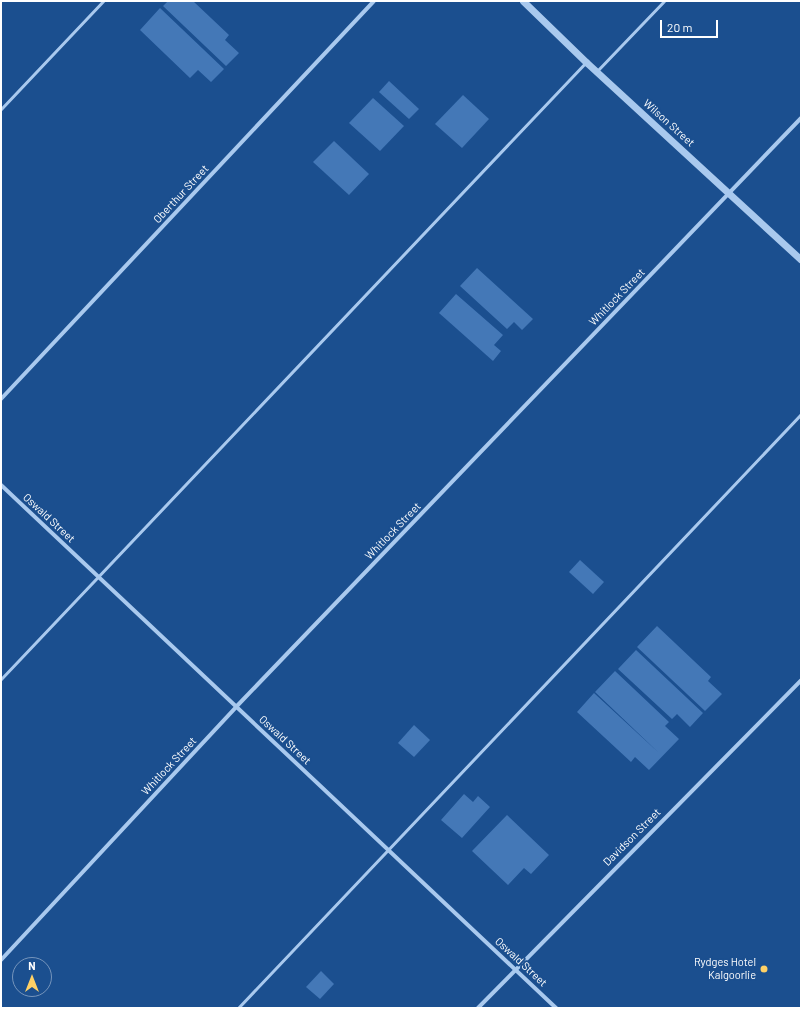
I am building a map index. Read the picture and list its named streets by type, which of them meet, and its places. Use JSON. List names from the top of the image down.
{
  "streets": {
    "street": [
      "Wilson Street",
      "Oberthur Street",
      "Whitlock Street",
      "Oswald Street",
      "Davidson Street"
    ]
  },
  "crossings": [
    ["Wilson Street", "Whitlock Street"],
    ["Whitlock Street", "Oswald Street"],
    ["Oswald Street", "Davidson Street"]
  ],
  "places": ["Rydges Hotel Kalgoorlie"],
  "scale_bar": "20 m",
  "north": "top"
}
